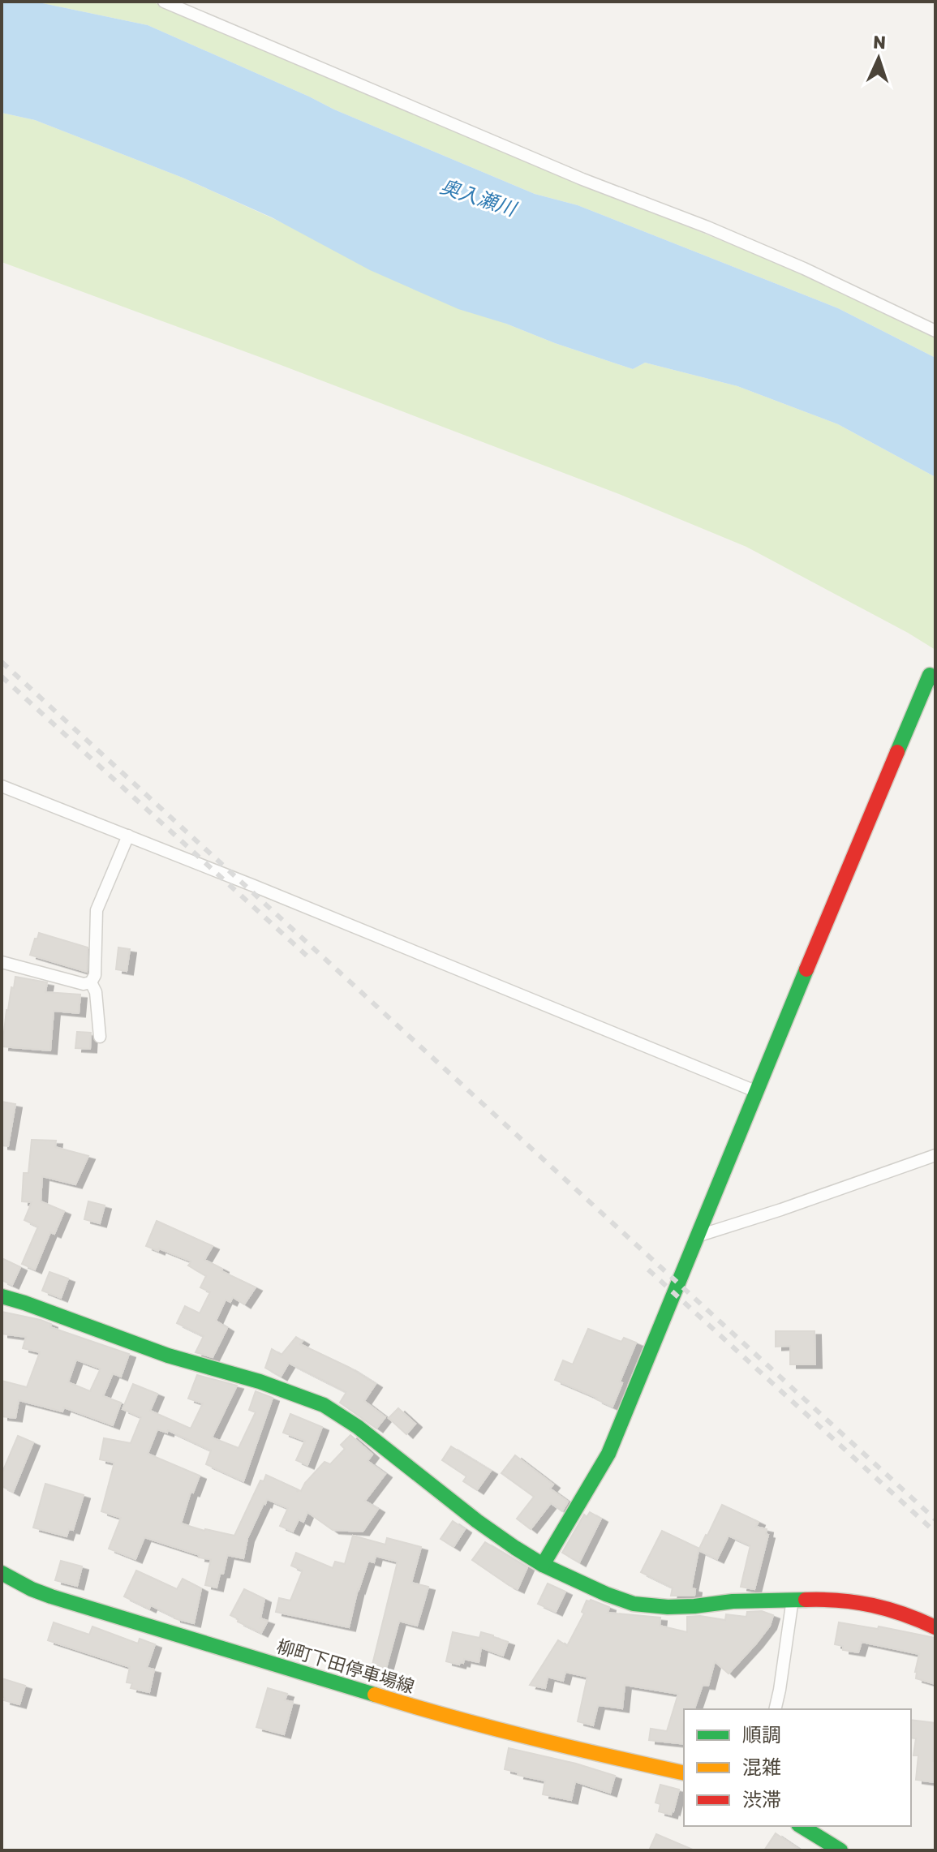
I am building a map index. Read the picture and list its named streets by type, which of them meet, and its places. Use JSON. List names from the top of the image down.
{
  "streets": {
    "street": ["柳町下田停車場線"]
  },
  "water": ["奥入瀬川"],
  "legend": ["順調", "混雑", "渋滞"],
  "north": "top"
}
